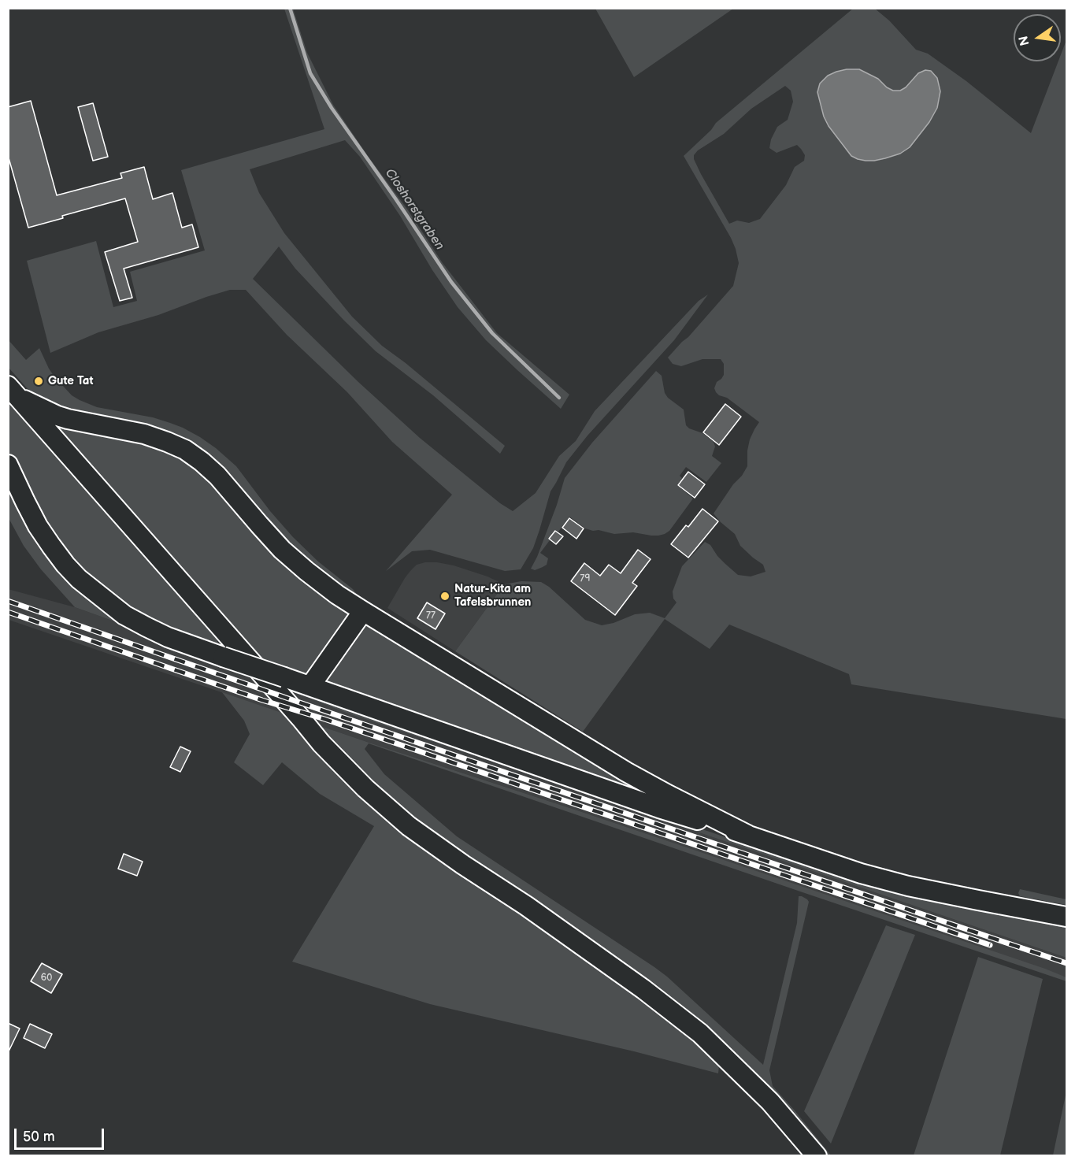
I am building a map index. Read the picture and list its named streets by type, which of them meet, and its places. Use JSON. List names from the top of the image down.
{
  "water": ["Closhorstgraben"],
  "places": ["Gute Tat", "Natur-Kita am Tafelsbrunnen"],
  "house_numbers": ["79", "77", "60"],
  "scale_bar": "50 m",
  "north": "left"
}
